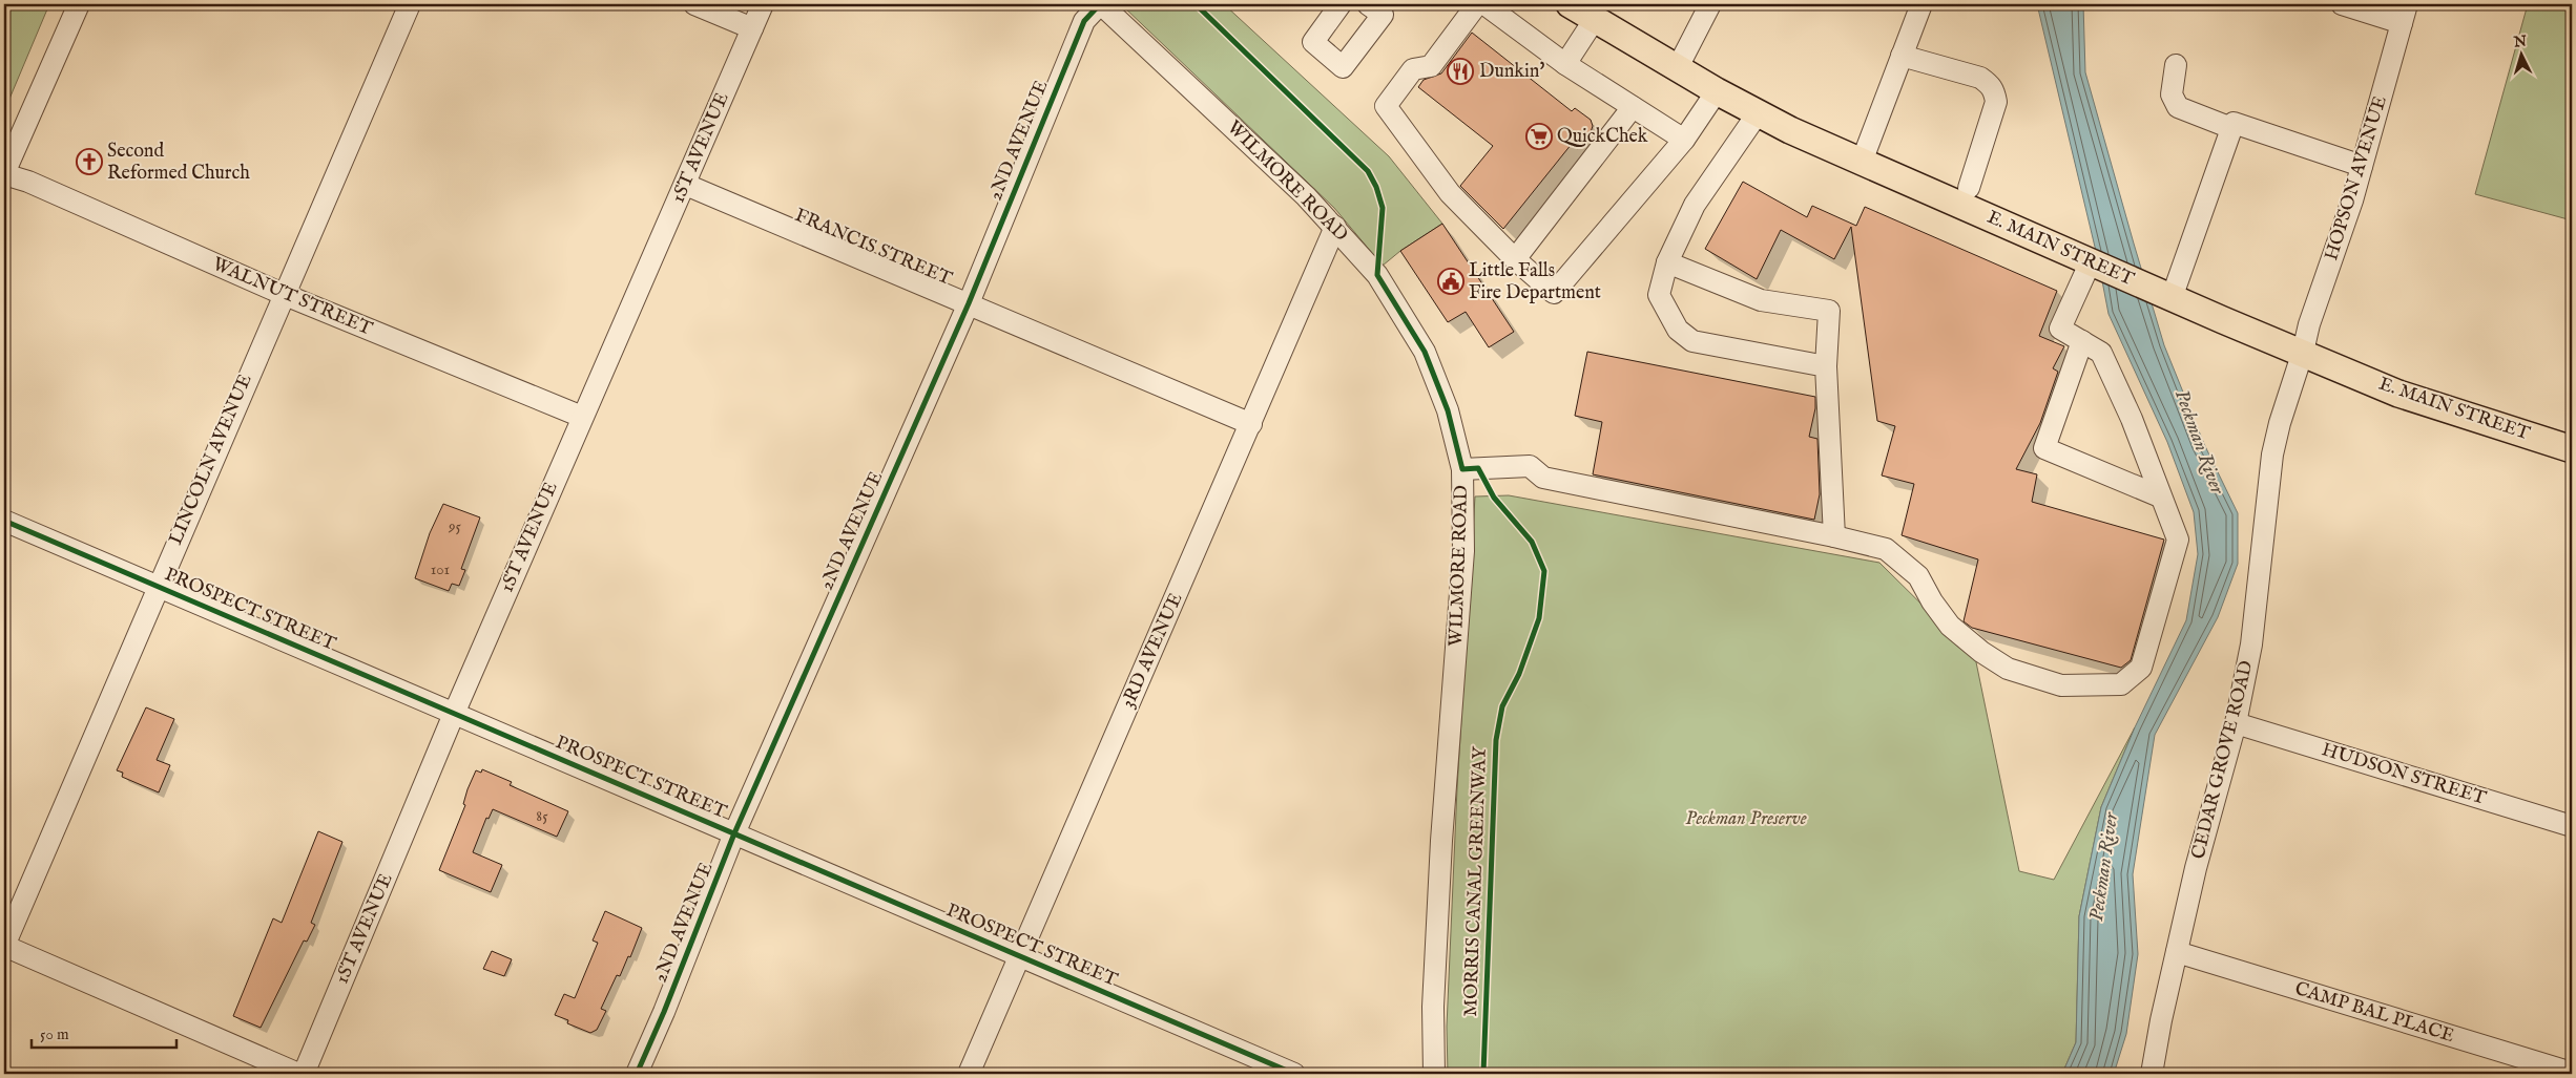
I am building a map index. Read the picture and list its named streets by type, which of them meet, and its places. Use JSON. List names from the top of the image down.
{
  "streets": {
    "main road": ["E. MAIN STREET"],
    "street": [
      "2ND AVENUE",
      "1ST AVENUE",
      "HOPSON AVENUE",
      "WILMORE ROAD",
      "FRANCIS STREET",
      "WALNUT STREET",
      "LINCOLN AVENUE",
      "PROSPECT STREET",
      "3RD AVENUE",
      "CEDAR GROVE ROAD",
      "HUDSON STREET",
      "CAMP BAL PLACE"
    ],
    "cycle path": ["MORRIS CANAL GREENWAY"]
  },
  "crossings": [
    ["2ND AVENUE", "WILMORE ROAD"],
    ["2ND AVENUE", "FRANCIS STREET"],
    ["2ND AVENUE", "PROSPECT STREET"],
    ["1ST AVENUE", "FRANCIS STREET"],
    ["1ST AVENUE", "WALNUT STREET"],
    ["1ST AVENUE", "PROSPECT STREET"],
    ["HOPSON AVENUE", "E. MAIN STREET"],
    ["HOPSON AVENUE", "CEDAR GROVE ROAD"],
    ["WILMORE ROAD", "3RD AVENUE"],
    ["FRANCIS STREET", "3RD AVENUE"],
    ["E. MAIN STREET", "CEDAR GROVE ROAD"],
    ["WALNUT STREET", "LINCOLN AVENUE"],
    ["LINCOLN AVENUE", "PROSPECT STREET"],
    ["PROSPECT STREET", "3RD AVENUE"],
    ["CEDAR GROVE ROAD", "HUDSON STREET"],
    ["CEDAR GROVE ROAD", "CAMP BAL PLACE"]
  ],
  "water": ["Peckman River"],
  "parks": ["Peckman Preserve"],
  "places": {
    "restaurant": ["Dunkin'"],
    "supermarket": ["QuickChek"],
    "church": ["Second Reformed Church"],
    "public building": ["Little Falls Fire Department"]
  },
  "house_numbers": ["95", "101", "85"],
  "scale_bar": "50 m",
  "north": "top"
}
